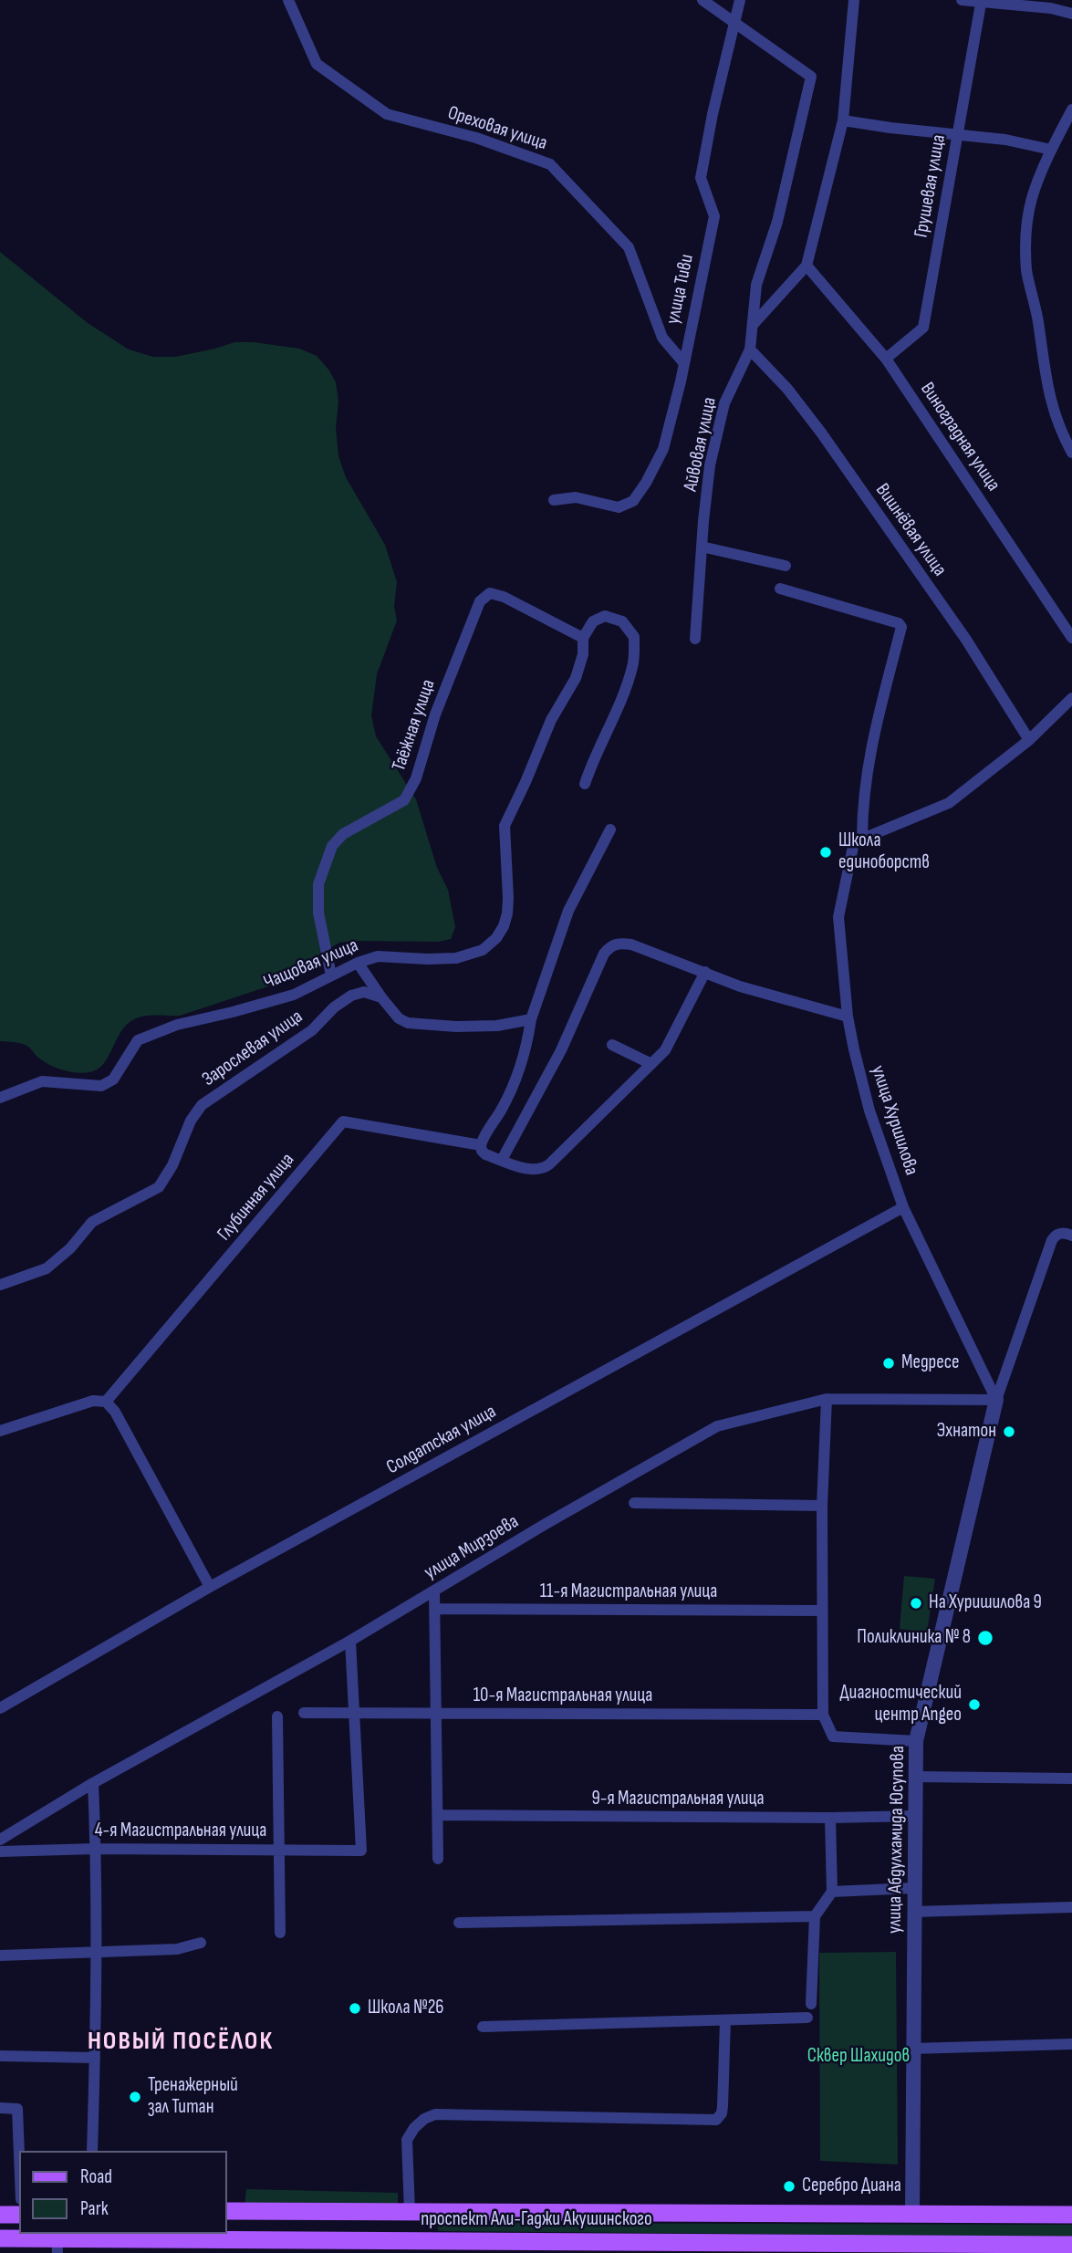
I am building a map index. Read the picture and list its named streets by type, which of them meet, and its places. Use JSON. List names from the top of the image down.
{
  "streets": {
    "main road": ["проспект Али-Гаджи Акушинского"],
    "street": [
      "Ореховая улица",
      "Грушевая улица",
      "улица Тиви",
      "Виноградная улица",
      "Айвовая улица",
      "Вишнёвая улица",
      "Таёжная улица",
      "Чащовая улица",
      "Зарослевая улица",
      "улица Хуршилова",
      "Глубинная улица",
      "Солдатская улица",
      "улица Мирзоева",
      "11-я Магистральная улица",
      "10-я Магистральная улица",
      "9-я Магистральная улица",
      "4-я Магистральная улица",
      "улица Абдулхамида Юсупова"
    ]
  },
  "crossings": [
    ["Ореховая улица", "улица Тиви"],
    ["Грушевая улица", "Виноградная улица"],
    ["улица Тиви", "Айвовая улица"],
    ["Айвовая улица", "Вишнёвая улица"],
    ["Таёжная улица", "Чащовая улица"],
    ["улица Хуршилова", "Солдатская улица"],
    ["улица Хуршилова", "улица Мирзоева"],
    ["улица Хуршилова", "улица Абдулхамида Юсупова"],
    ["улица Мирзоева", "улица Абдулхамида Юсупова"],
    ["10-я Магистральная улица", "4-я Магистральная улица"],
    ["9-я Магистральная улица", "улица Абдулхамида Юсупова"],
    ["улица Абдулхамида Юсупова", "проспект Али-Гаджи Акушинского"]
  ],
  "districts": ["НОВЫЙ ПОСЁЛОК"],
  "parks": ["Сквер Шахидов"],
  "places": [
    "Школа единоборств",
    "Медресе",
    "Эхнатон",
    "На Хуришилова 9",
    "Поликлиника № 8",
    "Диагностический центр Angeo",
    "Школа №26",
    "Тренажерный зал Титан",
    "Серебро Диана"
  ],
  "legend": ["Road", "Park"]
}
